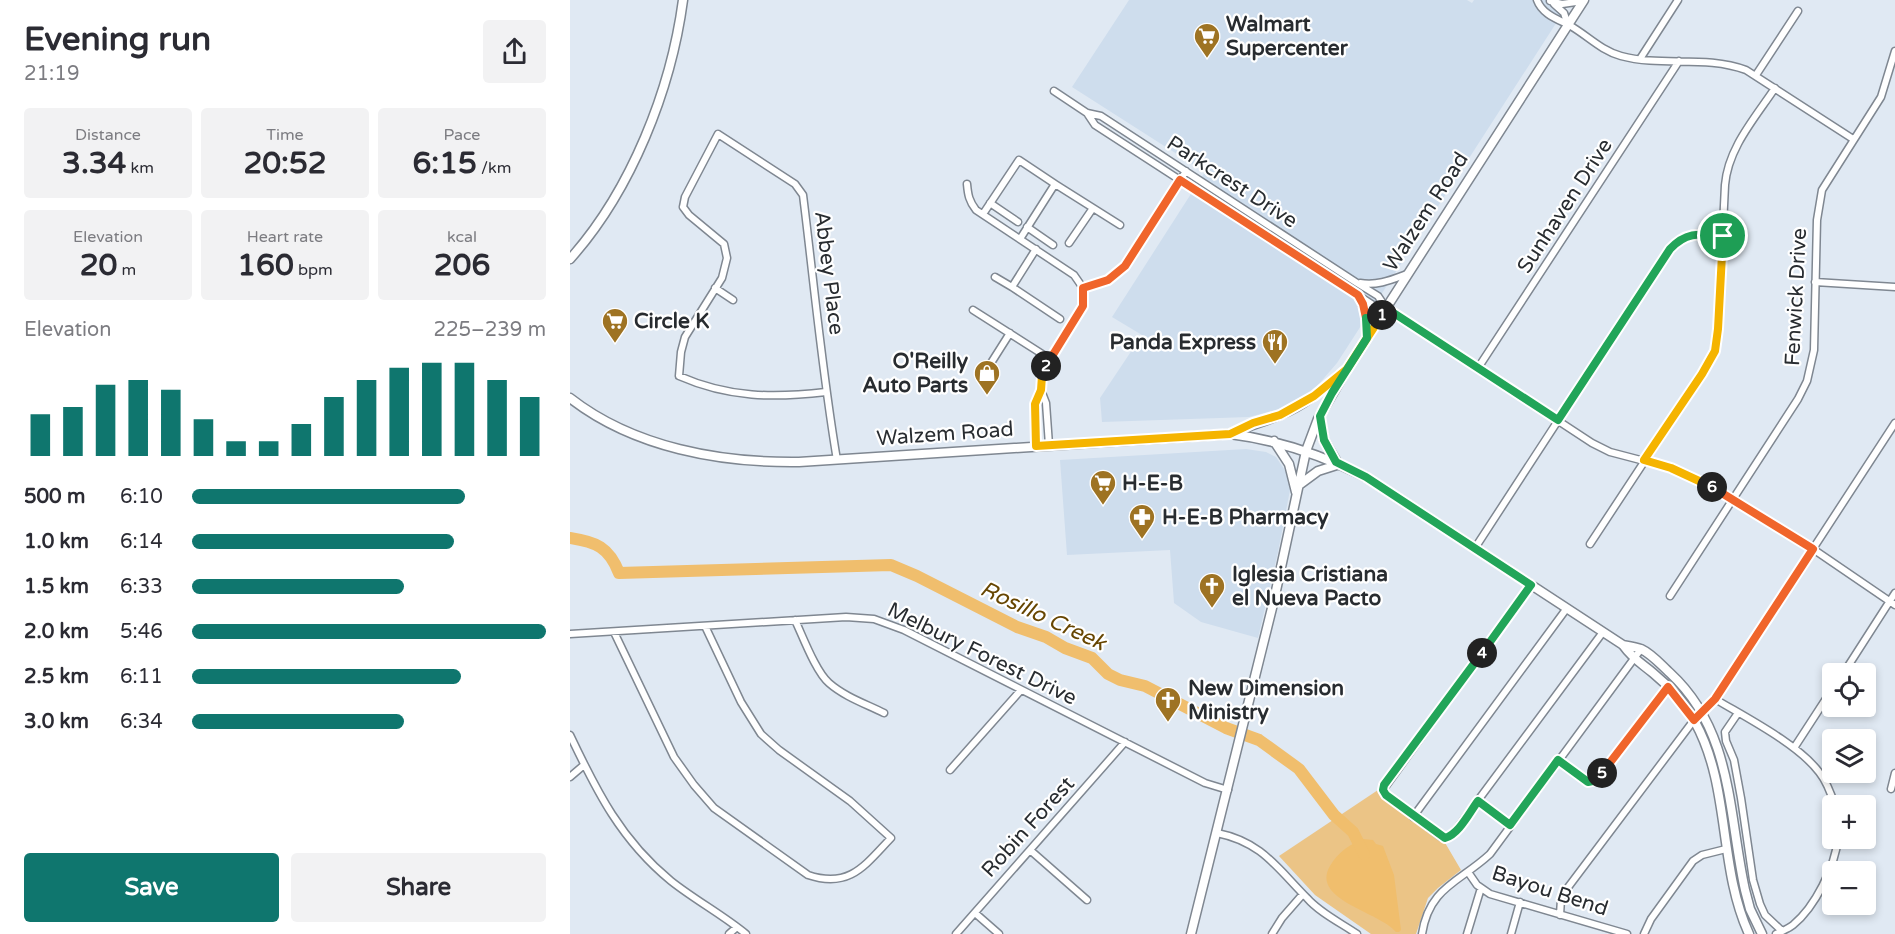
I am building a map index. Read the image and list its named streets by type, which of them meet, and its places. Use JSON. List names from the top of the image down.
{
  "streets": {
    "main road": ["Walzem Road"],
    "street": [
      "Parkcrest Drive",
      "Sunhaven Drive",
      "Abbey Place",
      "Fenwick Drive",
      "Melbury Forest Drive",
      "Robin Forest",
      "Bayou Bend"
    ]
  },
  "crossings": [
    ["Parkcrest Drive", "Sunhaven Drive"],
    ["Parkcrest Drive", "Walzem Road"],
    ["Parkcrest Drive", "Fenwick Drive"],
    ["Walzem Road", "Abbey Place"],
    ["Melbury Forest Drive", "Robin Forest"]
  ],
  "water": ["Rosillo Creek"],
  "places": {
    "supermarket": ["Walmart Supercenter", "Circle K", "H-E-B"],
    "restaurant": ["Panda Express"],
    "shop": ["O'Reilly Auto Parts"],
    "pharmacy": ["H-E-B Pharmacy"],
    "church": ["Iglesia Cristiana el Nueva Pacto", "New Dimension Ministry"]
  },
  "page": {
    "heading": ["Evening run", "21:19"],
    "stats": [
      ["Distance", "3.34 km"],
      ["Time", "20:52"],
      ["Pace", "6:15 /km"],
      ["Elevation", "20 m"],
      ["Heart rate", "160 bpm"],
      ["kcal", "206"]
    ],
    "pins": [
      "1",
      "2",
      "6",
      "4",
      "5"
    ],
    "chart": ["Elevation", "225–239 m"],
    "list": [
      {
        "name": "500 m",
        "note": "6:10"
      },
      {
        "name": "1.0 km",
        "note": "6:14"
      },
      {
        "name": "1.5 km",
        "note": "6:33"
      },
      {
        "name": "2.0 km",
        "note": "5:46"
      },
      {
        "name": "2.5 km",
        "note": "6:11"
      },
      {
        "name": "3.0 km",
        "note": "6:34"
      }
    ],
    "map_buttons": ["+", "−"],
    "buttons": ["Save", "Share"]
  }
}
